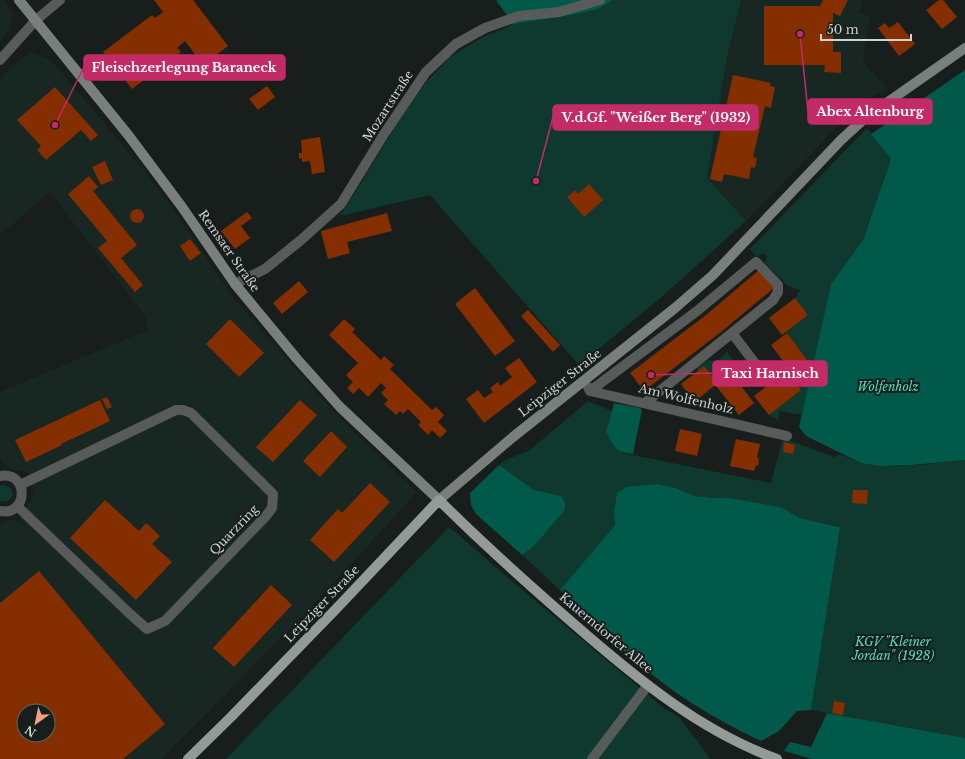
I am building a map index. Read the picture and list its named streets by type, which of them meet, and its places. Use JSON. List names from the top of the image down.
{
  "streets": {
    "main road": ["Leipziger Straße", "Kauerndorfer Allee"],
    "street": [
      "Mozartstraße",
      "Remsaer Straße",
      "Am Wolfenholz",
      "Quarzring"
    ]
  },
  "crossings": [
    ["Mozartstraße", "Remsaer Straße"],
    ["Remsaer Straße", "Leipziger Straße"],
    ["Remsaer Straße", "Kauerndorfer Allee"],
    ["Leipziger Straße", "Am Wolfenholz"],
    ["Leipziger Straße", "Kauerndorfer Allee"]
  ],
  "parks": ["Wolfenholz", "KGV \"Kleiner Jordan\" (1928)"],
  "places": [
    "Abex Altenburg",
    "Fleischzerlegung Baraneck",
    "V.d.Gf. \"Weißer Berg\" (1932)",
    "Taxi Harnisch"
  ],
  "scale_bar": "50 m",
  "north": "bottom left"
}
